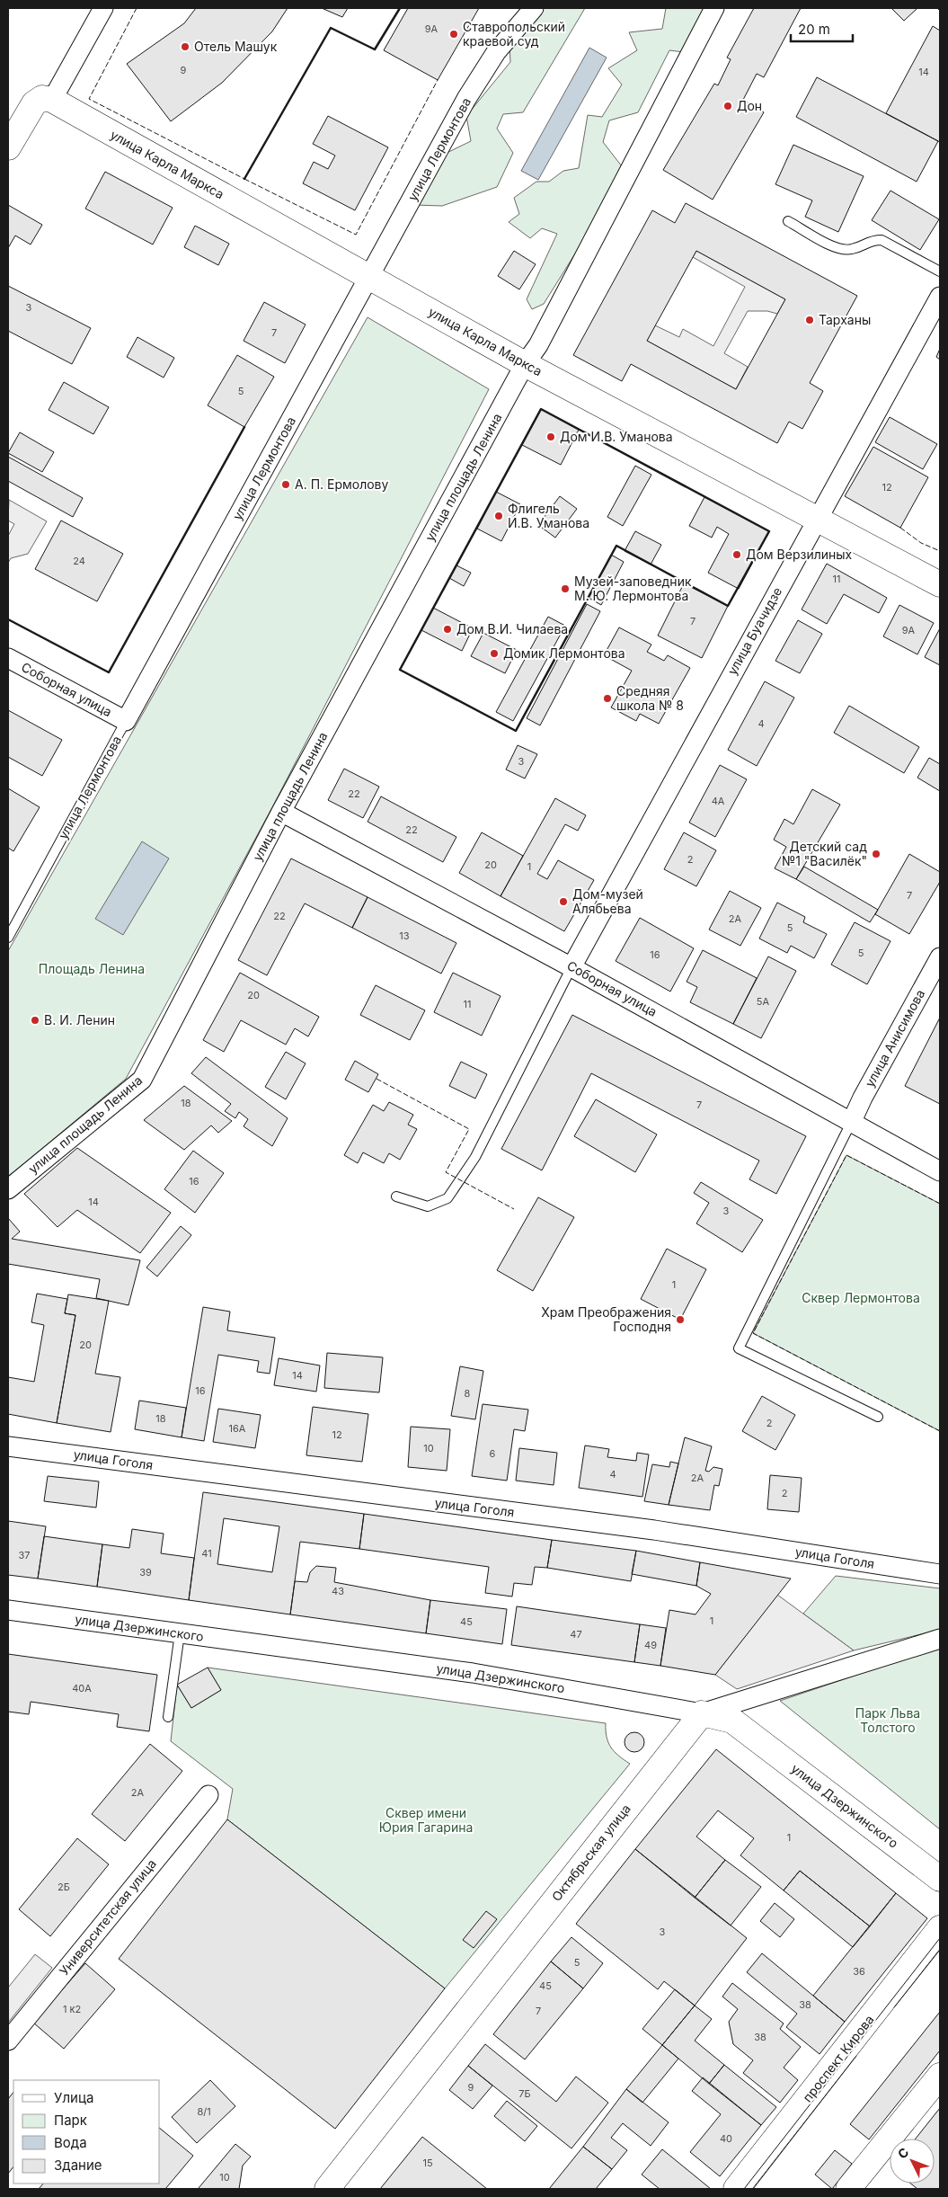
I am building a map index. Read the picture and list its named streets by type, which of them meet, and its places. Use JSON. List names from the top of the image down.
{
  "streets": {
    "street": [
      "улица Лермонтова",
      "улица Карла Маркса",
      "улица площадь Ленина",
      "улица Буачидзе",
      "Соборная улица",
      "улица Анисимова",
      "улица Гоголя",
      "улица Дзержинского",
      "Октябрьская улица",
      "Университетская улица",
      "проспект Кирова"
    ]
  },
  "crossings": [
    ["улица Лермонтова", "улица Карла Маркса"],
    ["улица Лермонтова", "Соборная улица"],
    ["улица Карла Маркса", "улица площадь Ленина"],
    ["улица Карла Маркса", "улица Буачидзе"],
    ["улица площадь Ленина", "Соборная улица"],
    ["улица Буачидзе", "Соборная улица"],
    ["Соборная улица", "улица Анисимова"],
    ["улица Дзержинского", "Октябрьская улица"]
  ],
  "parks": [
    "Площадь Ленина",
    "Сквер Лермонтова",
    "Парк Льва Толстого",
    "Сквер имени Юрия Гагарина"
  ],
  "places": [
    "Ставропольский краевой суд",
    "Отель Машук",
    "Дон",
    "Тарханы",
    "Дом И.В. Уманова",
    "А. П. Ермолову",
    "Флигель И.В. Уманова",
    "Дом Верзилиных",
    "Музей-заповедник М. Ю. Лермонтова",
    "Дом В.И. Чилаева",
    "Домик Лермонтова",
    "Средняя школа № 8",
    "Детский сад №1 \"Василёк\"",
    "Дом-музей Алябьева",
    "В. И. Ленин",
    "Храм Преображения Господня"
  ],
  "house_numbers": [
    "9А",
    "9",
    "14",
    "3",
    "7",
    "5",
    "12",
    "24",
    "11",
    "7",
    "9А",
    "4",
    "3",
    "22",
    "4А",
    "22",
    "2",
    "20",
    "1",
    "7",
    "22",
    "2А",
    "5",
    "13",
    "5",
    "16",
    "20",
    "5А",
    "11",
    "18",
    "7",
    "16",
    "14",
    "3",
    "1",
    "20",
    "14",
    "16",
    "8",
    "18",
    "2",
    "16А",
    "12",
    "10",
    "6",
    "4",
    "2А",
    "2",
    "41",
    "37",
    "39",
    "43",
    "1",
    "45",
    "47",
    "49",
    "40А",
    "2А",
    "1",
    "2Б",
    "3",
    "5",
    "36",
    "45",
    "38",
    "1 к2",
    "7",
    "38",
    "9",
    "7Б",
    "8/1",
    "40",
    "15",
    "10"
  ],
  "legend": [
    "Улица",
    "Парк",
    "Вода",
    "Здание"
  ],
  "scale_bar": "20 m",
  "north": "top left"
}
